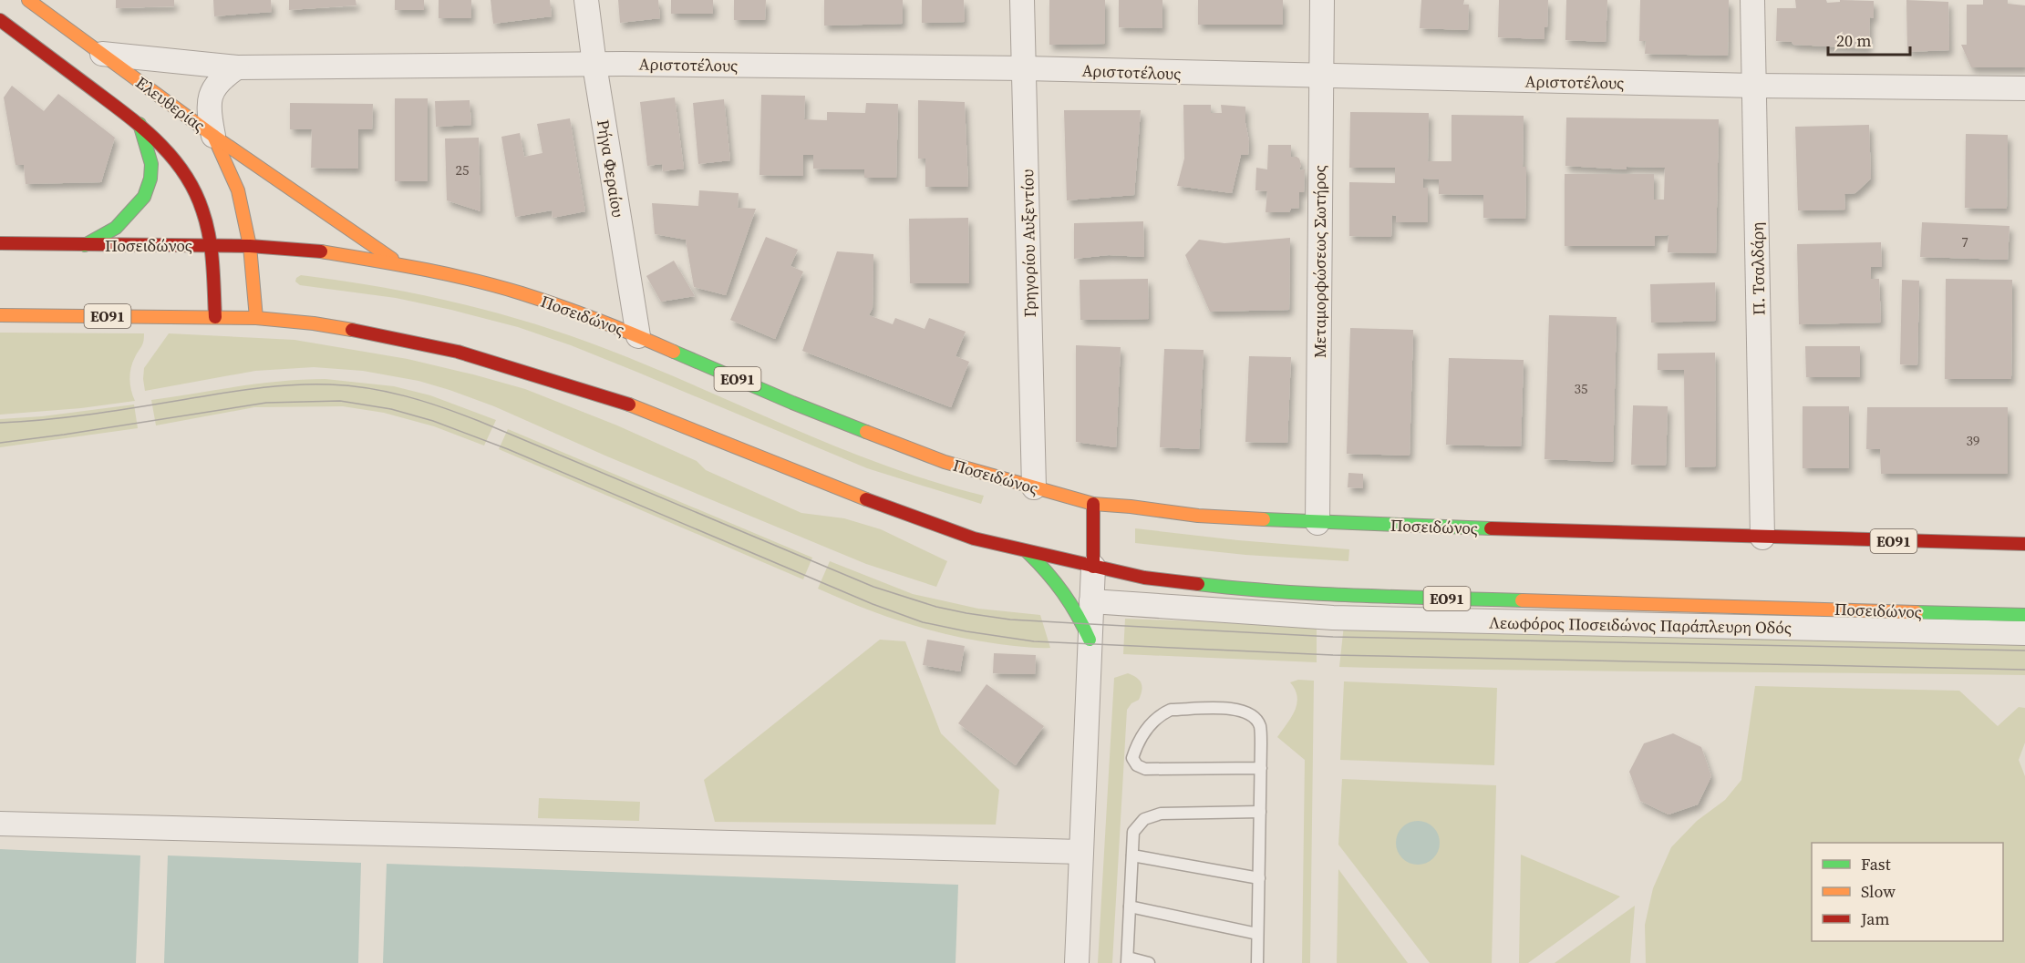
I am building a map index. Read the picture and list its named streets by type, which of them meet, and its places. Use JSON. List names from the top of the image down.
{
  "streets": {
    "main road": ["Ελευθερίας", "Ποσειδώνος", "ΕΟ91"],
    "street": [
      "Αριστοτέλους",
      "Ρήγα Φεραίου",
      "Γρηγορίου Αυξεντίου",
      "Μεταμορφώσεως Σωτήρος",
      "Π. Τσαλδάρη",
      "Λεωφόρος Ποσειδώνος Παράπλευρη Οδός"
    ]
  },
  "crossings": [
    ["Αριστοτέλους", "Ελευθερίας"],
    ["Αριστοτέλους", "Ρήγα Φεραίου"],
    ["Αριστοτέλους", "Γρηγορίου Αυξεντίου"],
    ["Αριστοτέλους", "Μεταμορφώσεως Σωτήρος"],
    ["Αριστοτέλους", "Π. Τσαλδάρη"],
    ["Ελευθερίας", "Ποσειδώνος"],
    ["Ρήγα Φεραίου", "Ποσειδώνος"],
    ["Γρηγορίου Αυξεντίου", "Ποσειδώνος"],
    ["Ποσειδώνος", "Μεταμορφώσεως Σωτήρος"],
    ["Ποσειδώνος", "Π. Τσαλδάρη"]
  ],
  "house_numbers": [
    "25",
    "7",
    "35",
    "39"
  ],
  "legend": ["Fast", "Slow", "Jam"],
  "scale_bar": "20 m"
}
